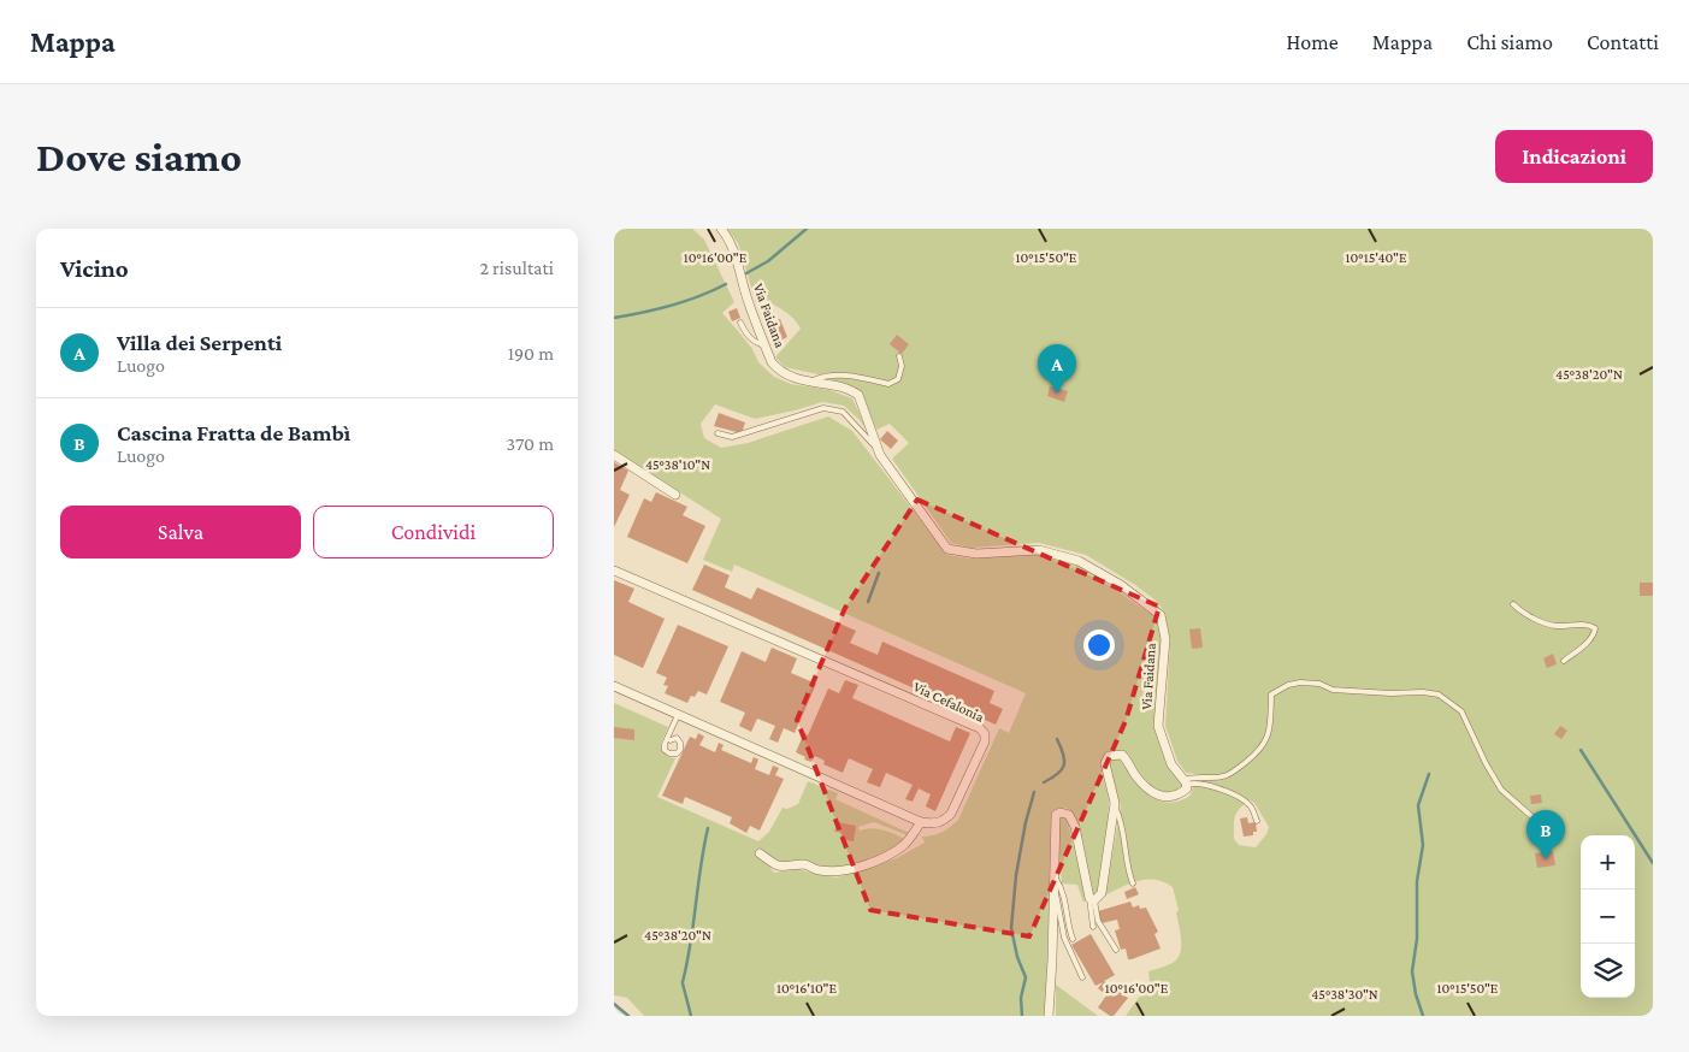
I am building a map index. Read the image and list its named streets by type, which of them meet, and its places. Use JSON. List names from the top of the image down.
{
  "streets": {
    "street": ["Via Faidana", "Via Cefalonia"]
  },
  "page": {
    "header": "Mappa",
    "nav": [
      "Home",
      "Mappa",
      "Chi siamo",
      "Contatti"
    ],
    "buttons": [
      "Indicazioni",
      ["Salva", "Condividi"]
    ],
    "title": "Dove siamo",
    "heading": ["Vicino", "2 risultati"],
    "list": [
      {
        "mark": "A",
        "name": "Villa dei Serpenti",
        "note": "Luogo",
        "value": "190 m"
      },
      {
        "mark": "B",
        "name": "Cascina Fratta de Bambì",
        "note": "Luogo",
        "value": "370 m"
      }
    ],
    "pins": ["A", "B"],
    "map_buttons": ["+", "−"]
  },
  "coordinates": [
    "10°16'00\"E",
    "10°15'50\"E",
    "10°15'40\"E",
    "45°38'20\"N",
    "45°38'10\"N",
    "10°16'10\"E",
    "45°38'30\"N"
  ]
}
